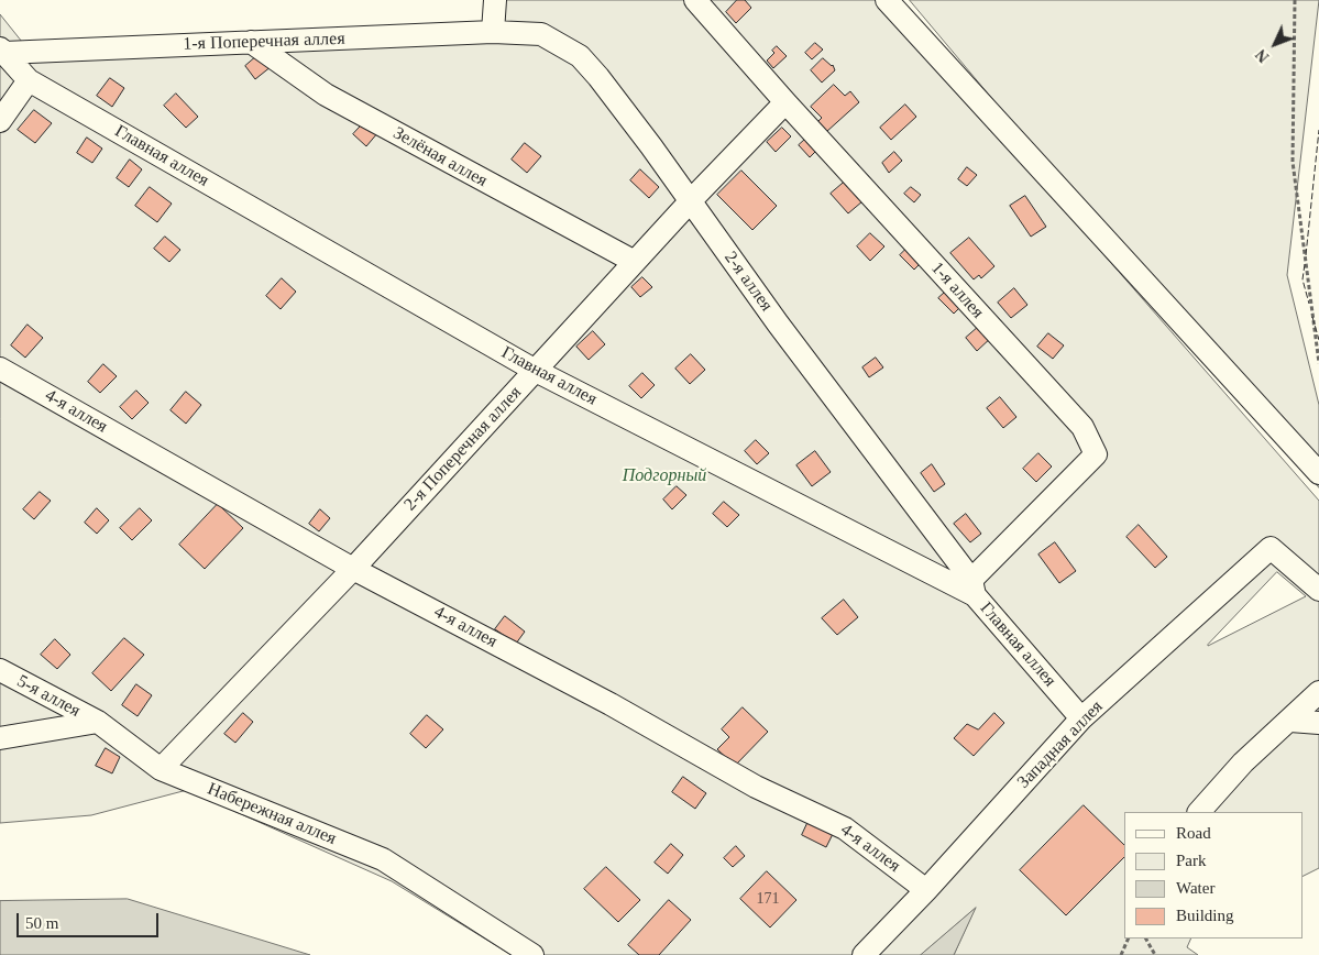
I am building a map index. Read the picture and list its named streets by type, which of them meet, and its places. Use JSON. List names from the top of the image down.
{
  "streets": {
    "lane": [
      "1-я Поперечная аллея",
      "Главная аллея",
      "Зелёная аллея",
      "2-я аллея",
      "1-я аллея",
      "4-я аллея",
      "2-я Поперечная аллея",
      "5-я аллея",
      "Западная аллея",
      "Набережная аллея"
    ]
  },
  "crossings": [
    ["1-я Поперечная аллея", "Главная аллея"],
    ["1-я Поперечная аллея", "Зелёная аллея"],
    ["1-я Поперечная аллея", "2-я аллея"],
    ["Главная аллея", "2-я аллея"],
    ["Главная аллея", "1-я аллея"],
    ["Главная аллея", "2-я Поперечная аллея"],
    ["Главная аллея", "Западная аллея"],
    ["Зелёная аллея", "2-я Поперечная аллея"],
    ["2-я аллея", "1-я аллея"],
    ["2-я аллея", "2-я Поперечная аллея"],
    ["1-я аллея", "2-я Поперечная аллея"],
    ["4-я аллея", "2-я Поперечная аллея"],
    ["4-я аллея", "Западная аллея"],
    ["2-я Поперечная аллея", "Набережная аллея"],
    ["5-я аллея", "Набережная аллея"]
  ],
  "parks": ["Подгорный"],
  "house_numbers": ["171"],
  "legend": [
    "Road",
    "Park",
    "Water",
    "Building"
  ],
  "scale_bar": "50 m",
  "north": "bottom left"
}
